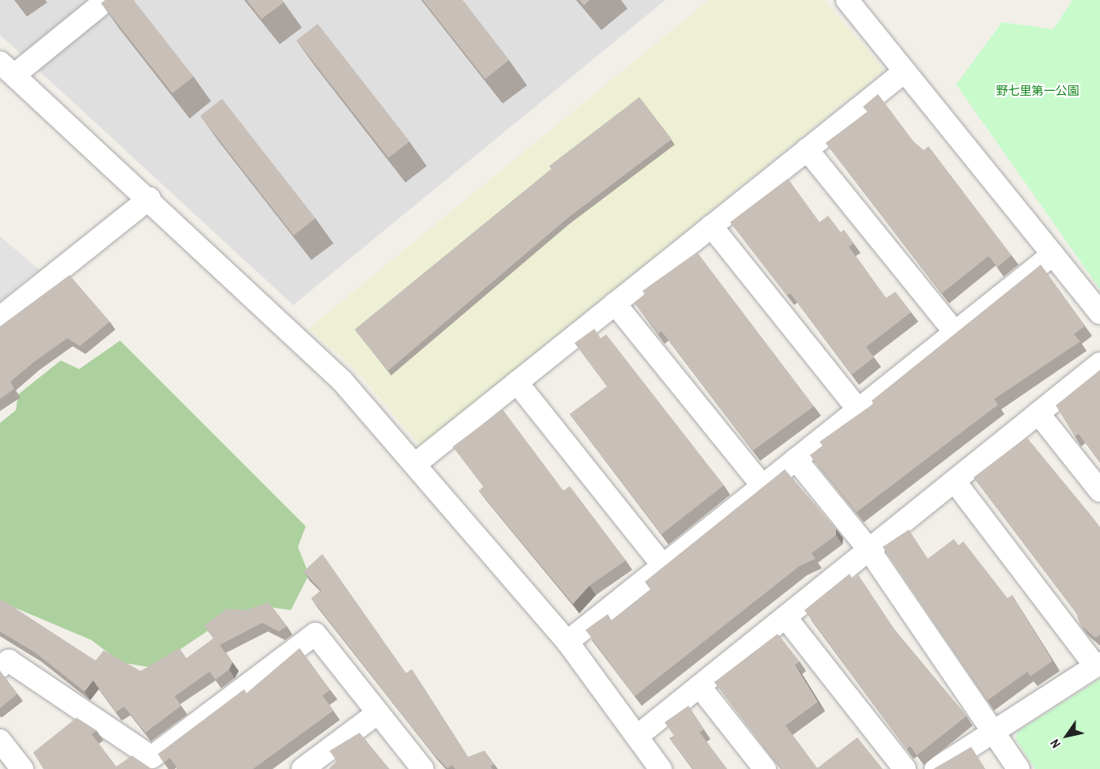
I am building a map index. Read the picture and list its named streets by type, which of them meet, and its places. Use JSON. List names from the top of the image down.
{
  "parks": ["野七里第一公園"],
  "north": "bottom left"
}
